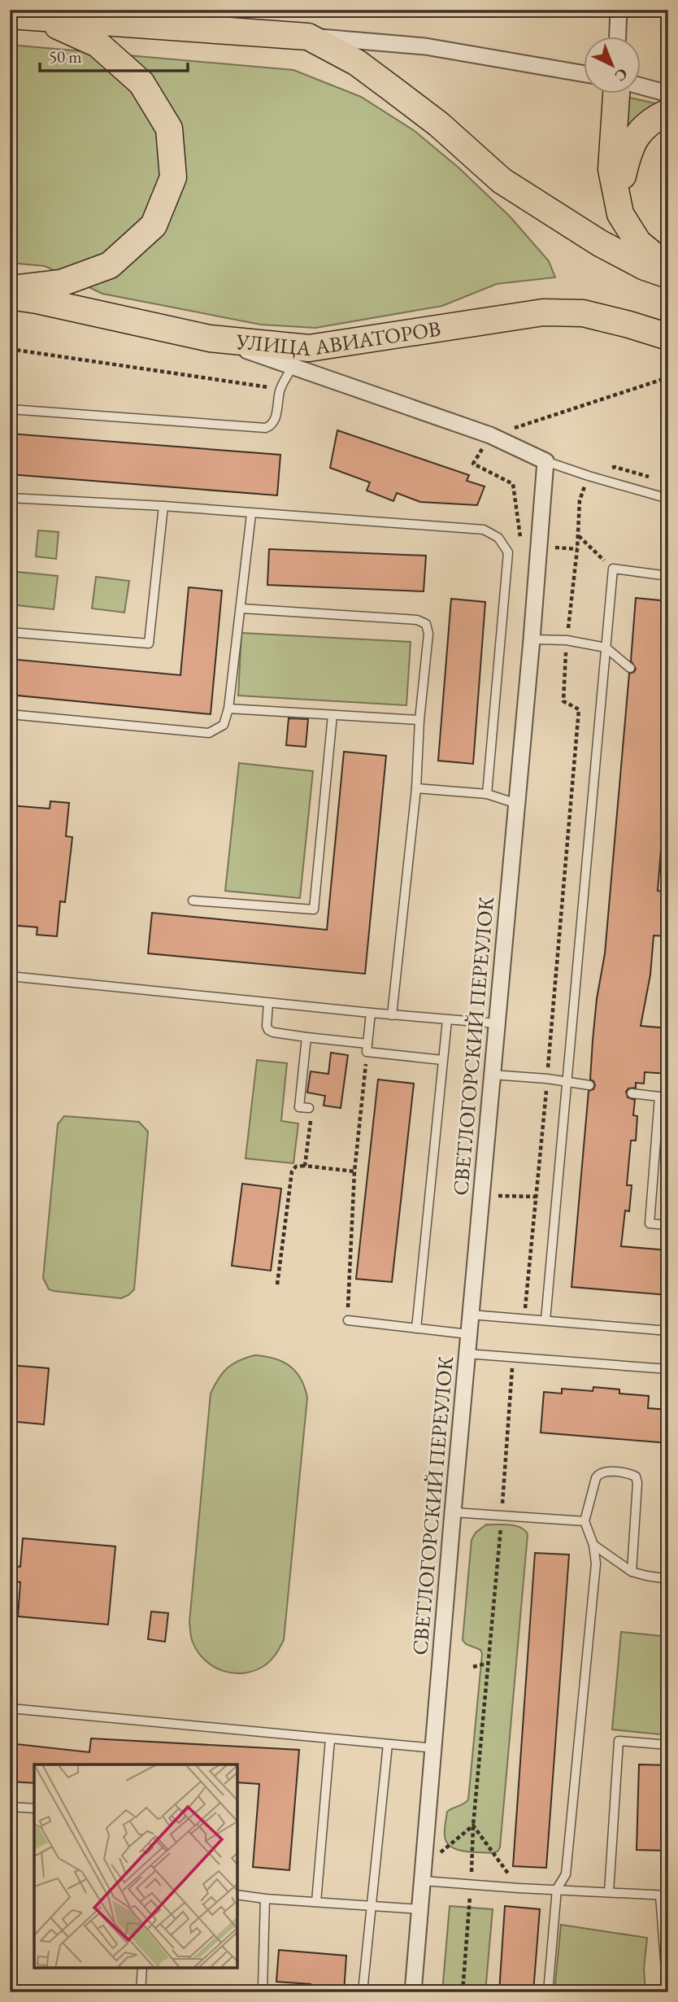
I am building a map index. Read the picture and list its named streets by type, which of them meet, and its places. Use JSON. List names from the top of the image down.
{
  "streets": {
    "main road": ["УЛИЦА АВИАТОРОВ"],
    "street": ["СВЕТЛОГОРСКИЙ ПЕРЕУЛОК"]
  },
  "scale_bar": "50 m",
  "north": "bottom right"
}
